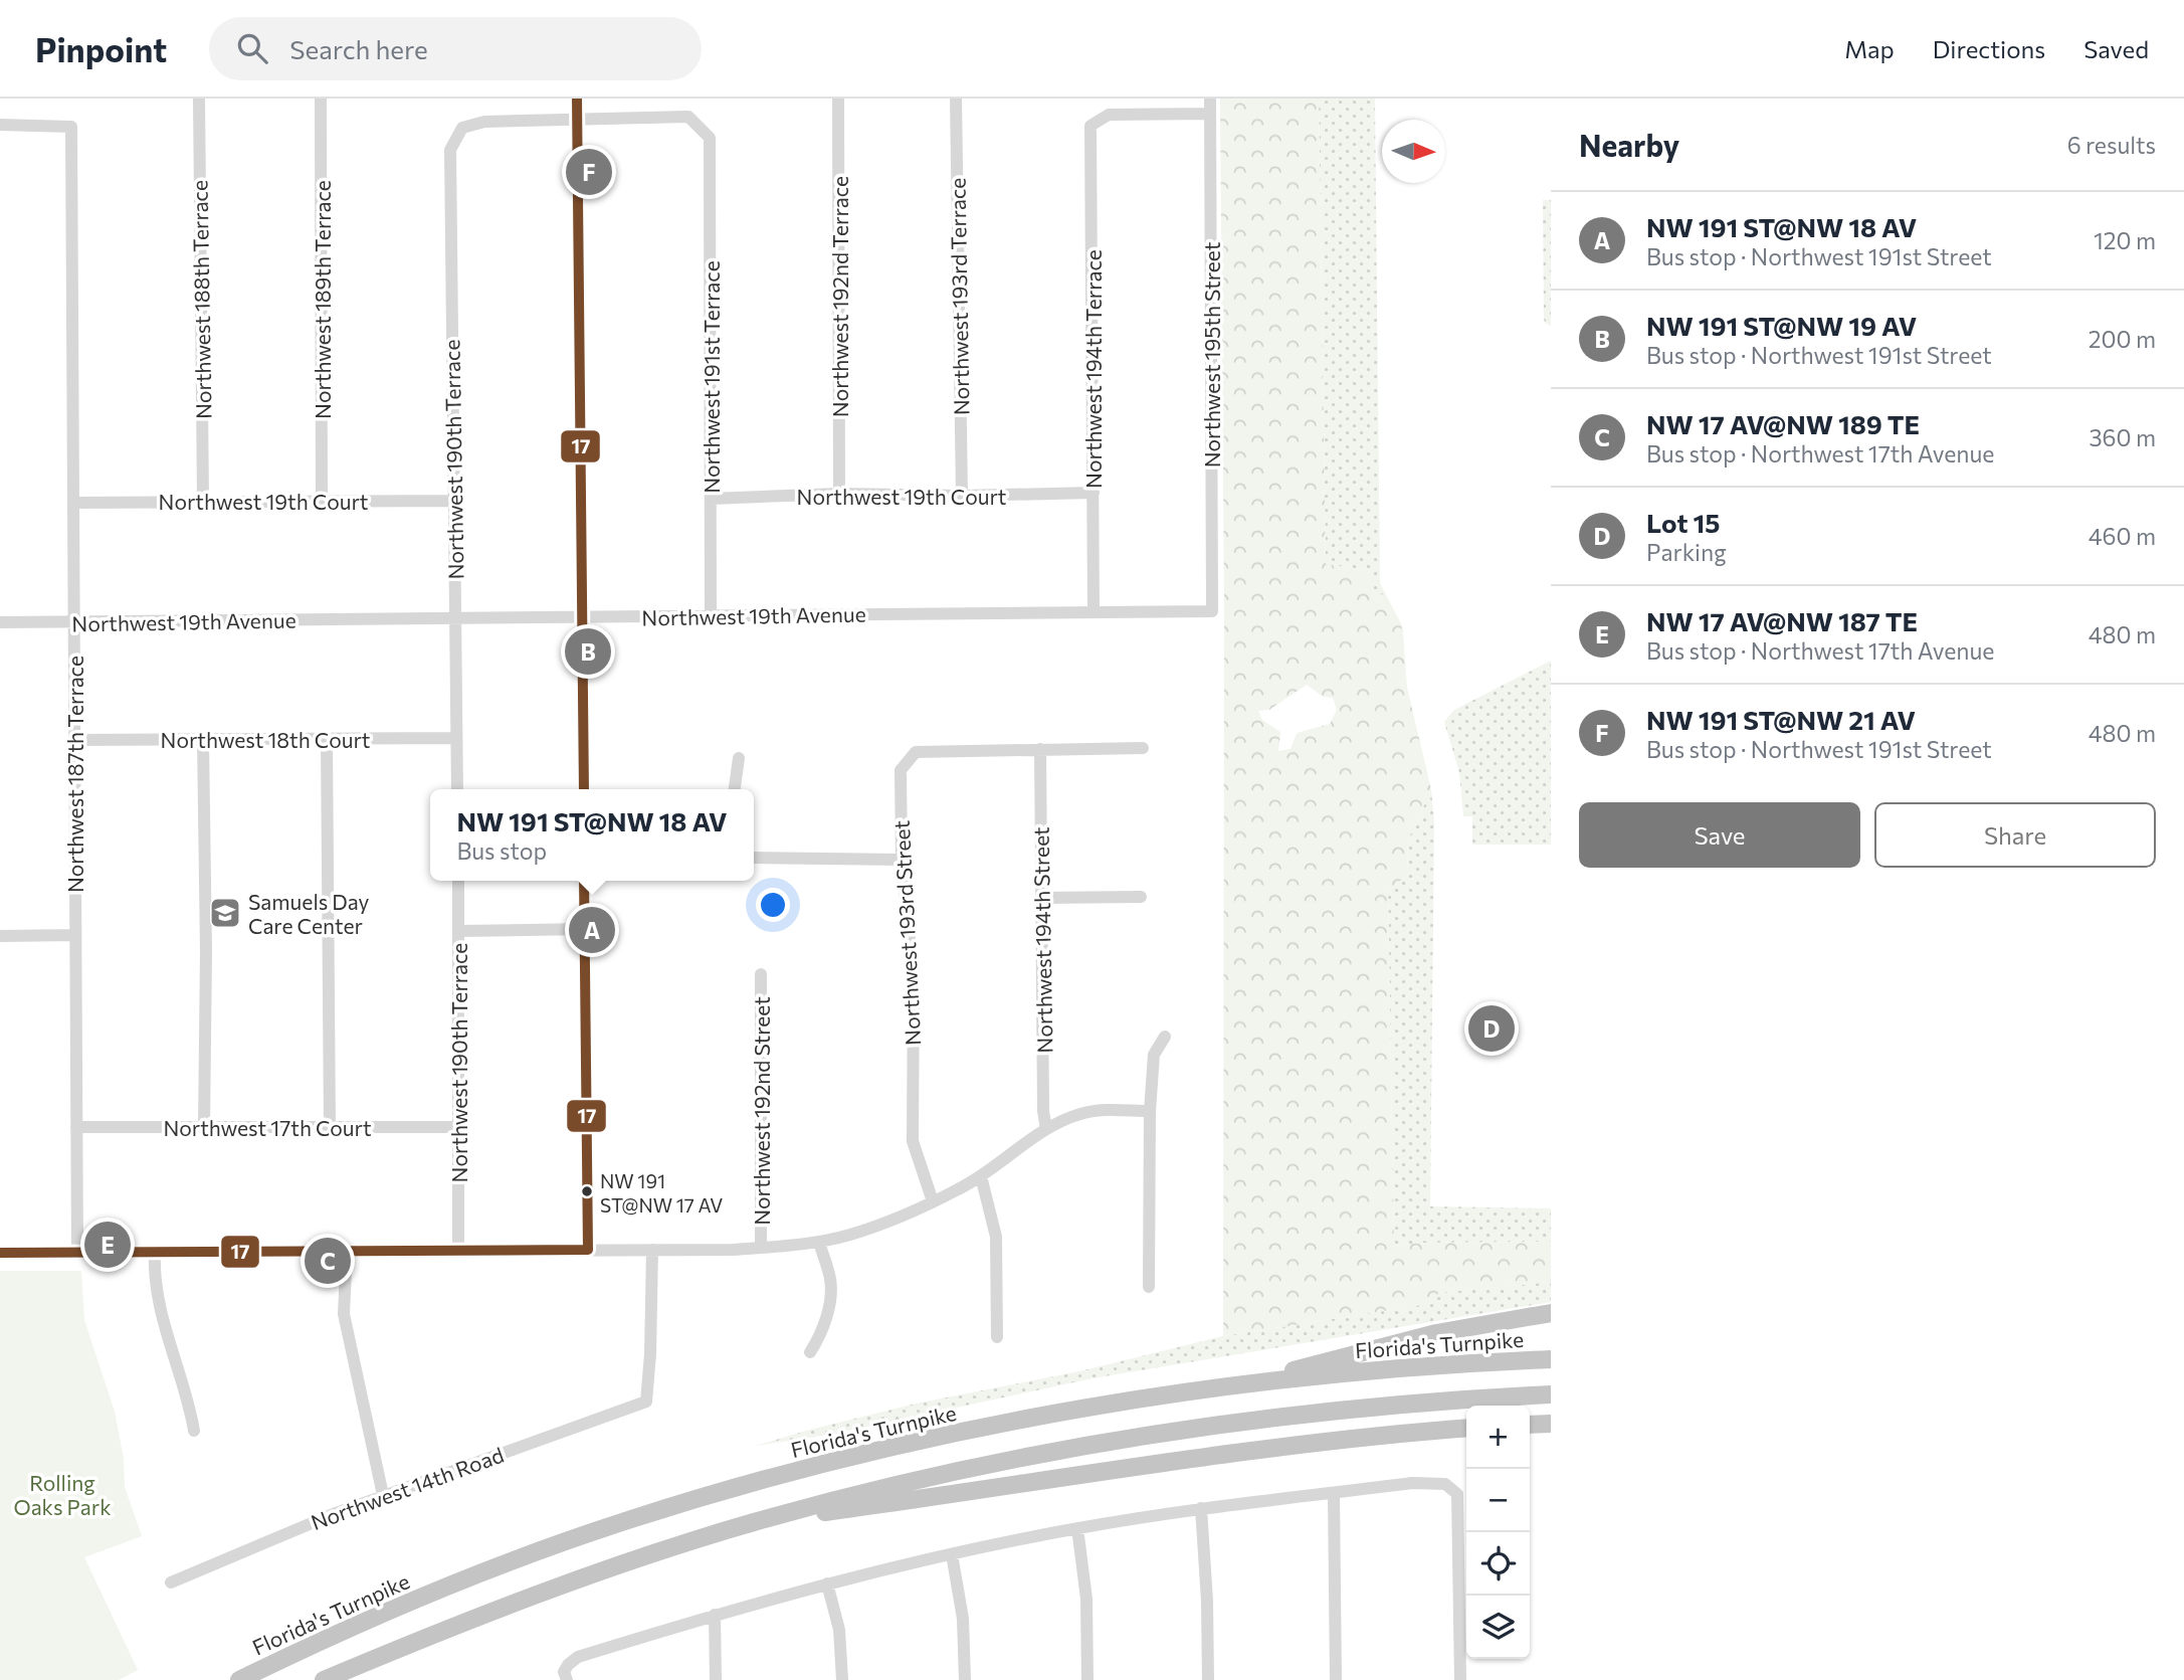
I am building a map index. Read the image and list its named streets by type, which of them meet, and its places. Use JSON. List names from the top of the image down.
{
  "streets": {
    "highway": ["Florida's Turnpike"],
    "street": [
      "Northwest 192nd Terrace",
      "Northwest 193rd Terrace",
      "Northwest 188th Terrace",
      "Northwest 189th Terrace",
      "Northwest 195th Street",
      "Northwest 194th Terrace",
      "Northwest 191st Terrace",
      "Northwest 190th Terrace",
      "Northwest 19th Court",
      "Northwest 19th Avenue",
      "Northwest 18th Court",
      "Northwest 187th Terrace",
      "Northwest 193rd Street",
      "Northwest 194th Street",
      "Northwest 192nd Street",
      "Northwest 17th Court",
      "Northwest 14th Road"
    ]
  },
  "crossings": [
    ["Northwest 192nd Terrace", "Northwest 19th Court"],
    ["Northwest 193rd Terrace", "Northwest 19th Court"],
    ["Northwest 188th Terrace", "Northwest 19th Court"],
    ["Northwest 189th Terrace", "Northwest 19th Court"],
    ["Northwest 195th Street", "Northwest 194th Terrace"],
    ["Northwest 195th Street", "Northwest 19th Avenue"],
    ["Northwest 194th Terrace", "Northwest 19th Court"],
    ["Northwest 194th Terrace", "Northwest 19th Avenue"],
    ["Northwest 191st Terrace", "Northwest 190th Terrace"],
    ["Northwest 191st Terrace", "Northwest 19th Court"],
    ["Northwest 191st Terrace", "Northwest 19th Avenue"],
    ["Northwest 190th Terrace", "Northwest 19th Court"],
    ["Northwest 190th Terrace", "Northwest 19th Avenue"],
    ["Northwest 190th Terrace", "Northwest 18th Court"],
    ["Northwest 190th Terrace", "Northwest 17th Court"],
    ["Northwest 19th Court", "Northwest 187th Terrace"],
    ["Northwest 19th Avenue", "Northwest 187th Terrace"],
    ["Northwest 18th Court", "Northwest 187th Terrace"],
    ["Northwest 187th Terrace", "Northwest 17th Court"],
    ["Northwest 193rd Street", "Northwest 194th Street"]
  ],
  "parks": ["Rolling Oaks Park"],
  "places": {
    "school or university": ["Samuels Day Care Center"],
    "other": ["NW 191 ST@NW 17 AV"]
  },
  "lines": ["transit line 17"],
  "north": "right",
  "page": {
    "header": "Pinpoint",
    "search": "Search here",
    "nav": ["Map", "Directions", "Saved"],
    "heading": ["Nearby", "6 results"],
    "pins": [
      "F",
      "B",
      "A",
      "D",
      "E",
      "C"
    ],
    "list": [
      {
        "mark": "A",
        "name": "NW 191 ST@NW 18 AV",
        "note": "Bus stop · Northwest 191st Street",
        "value": "120 m"
      },
      {
        "mark": "B",
        "name": "NW 191 ST@NW 19 AV",
        "note": "Bus stop · Northwest 191st Street",
        "value": "200 m"
      },
      {
        "mark": "C",
        "name": "NW 17 AV@NW 189 TE",
        "note": "Bus stop · Northwest 17th Avenue",
        "value": "360 m"
      },
      {
        "mark": "D",
        "name": "Lot 15",
        "note": "Parking",
        "value": "460 m"
      },
      {
        "mark": "E",
        "name": "NW 17 AV@NW 187 TE",
        "note": "Bus stop · Northwest 17th Avenue",
        "value": "480 m"
      },
      {
        "mark": "F",
        "name": "NW 191 ST@NW 21 AV",
        "note": "Bus stop · Northwest 191st Street",
        "value": "480 m"
      }
    ],
    "buttons": ["Save", "Share"],
    "popup": ["NW 191 ST@NW 18 AV", "Bus stop"],
    "map_buttons": ["+", "−"]
  }
}
